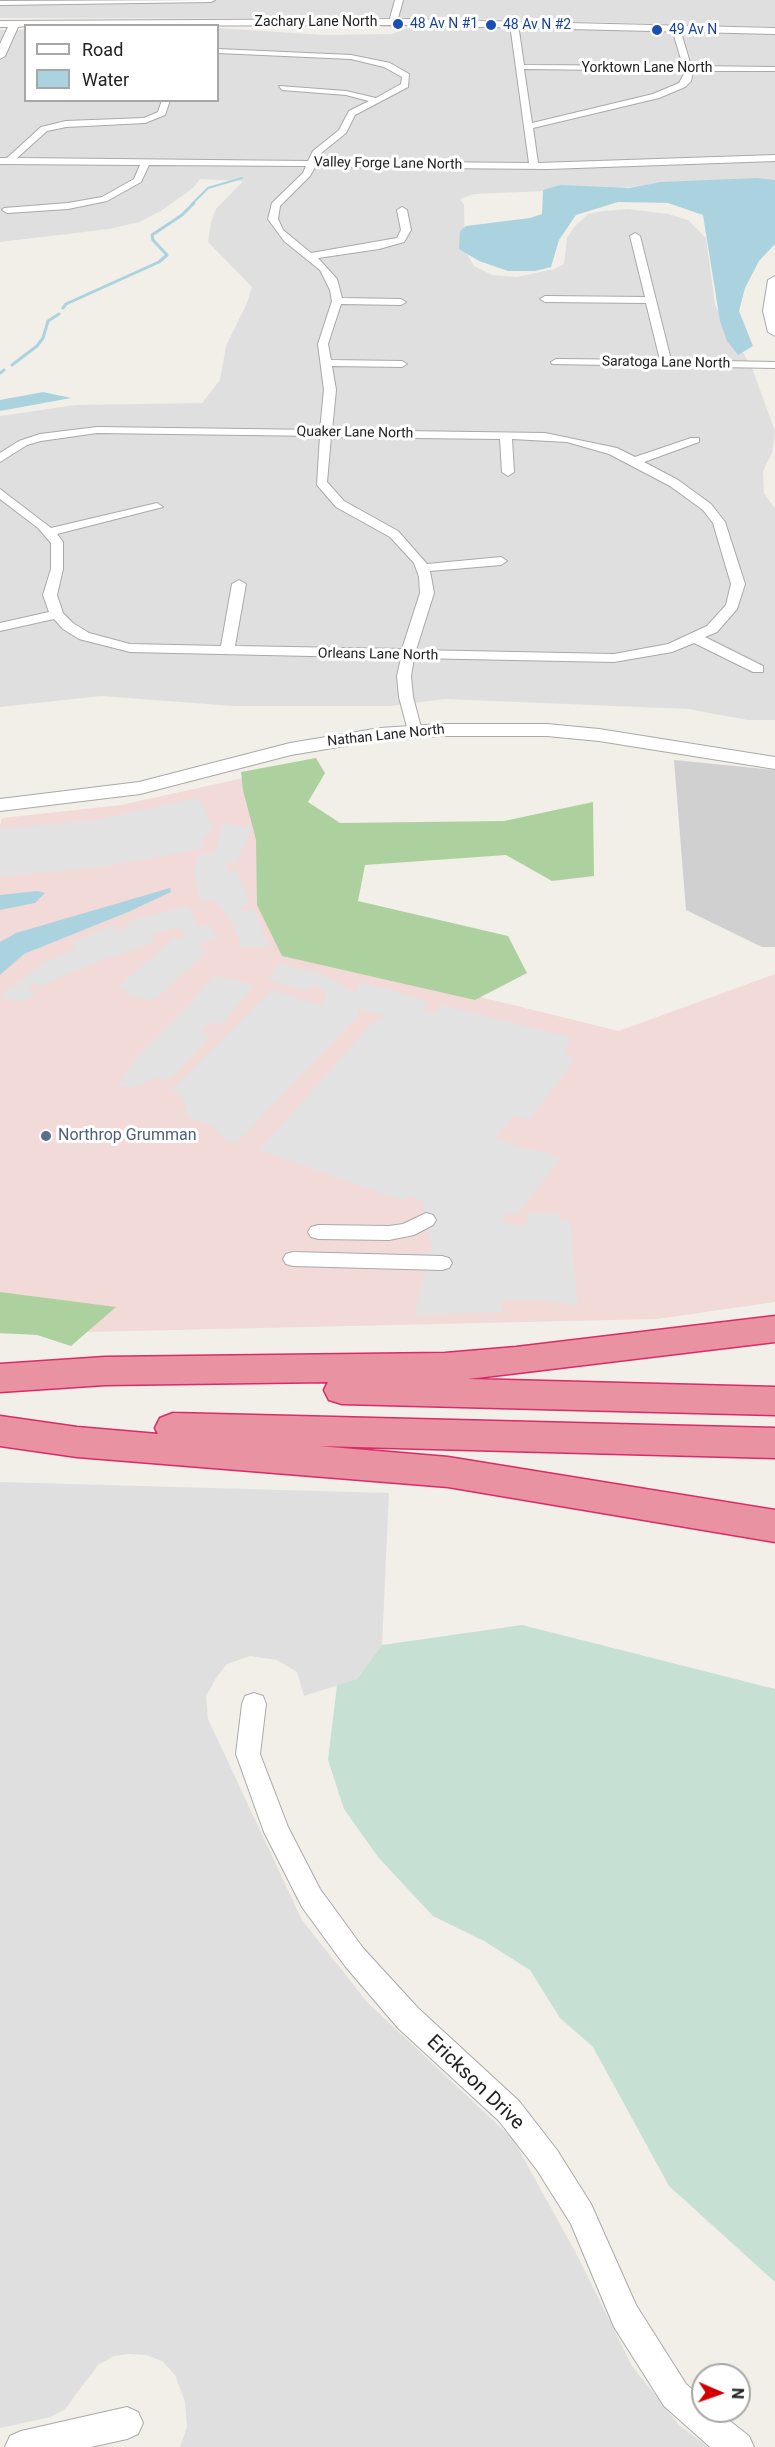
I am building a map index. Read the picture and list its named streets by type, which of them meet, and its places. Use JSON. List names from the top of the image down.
{
  "streets": {
    "street": [
      "Zachary Lane North",
      "Yorktown Lane North",
      "Valley Forge Lane North",
      "Saratoga Lane North",
      "Quaker Lane North",
      "Orleans Lane North",
      "Nathan Lane North",
      "Erickson Drive"
    ]
  },
  "crossings": [
    ["Quaker Lane North", "Orleans Lane North"]
  ],
  "places": [
    "48 Av N #1",
    "48 Av N #2",
    "49 Av N",
    "Northrop Grumman"
  ],
  "legend": ["Road", "Water"],
  "north": "right"
}
